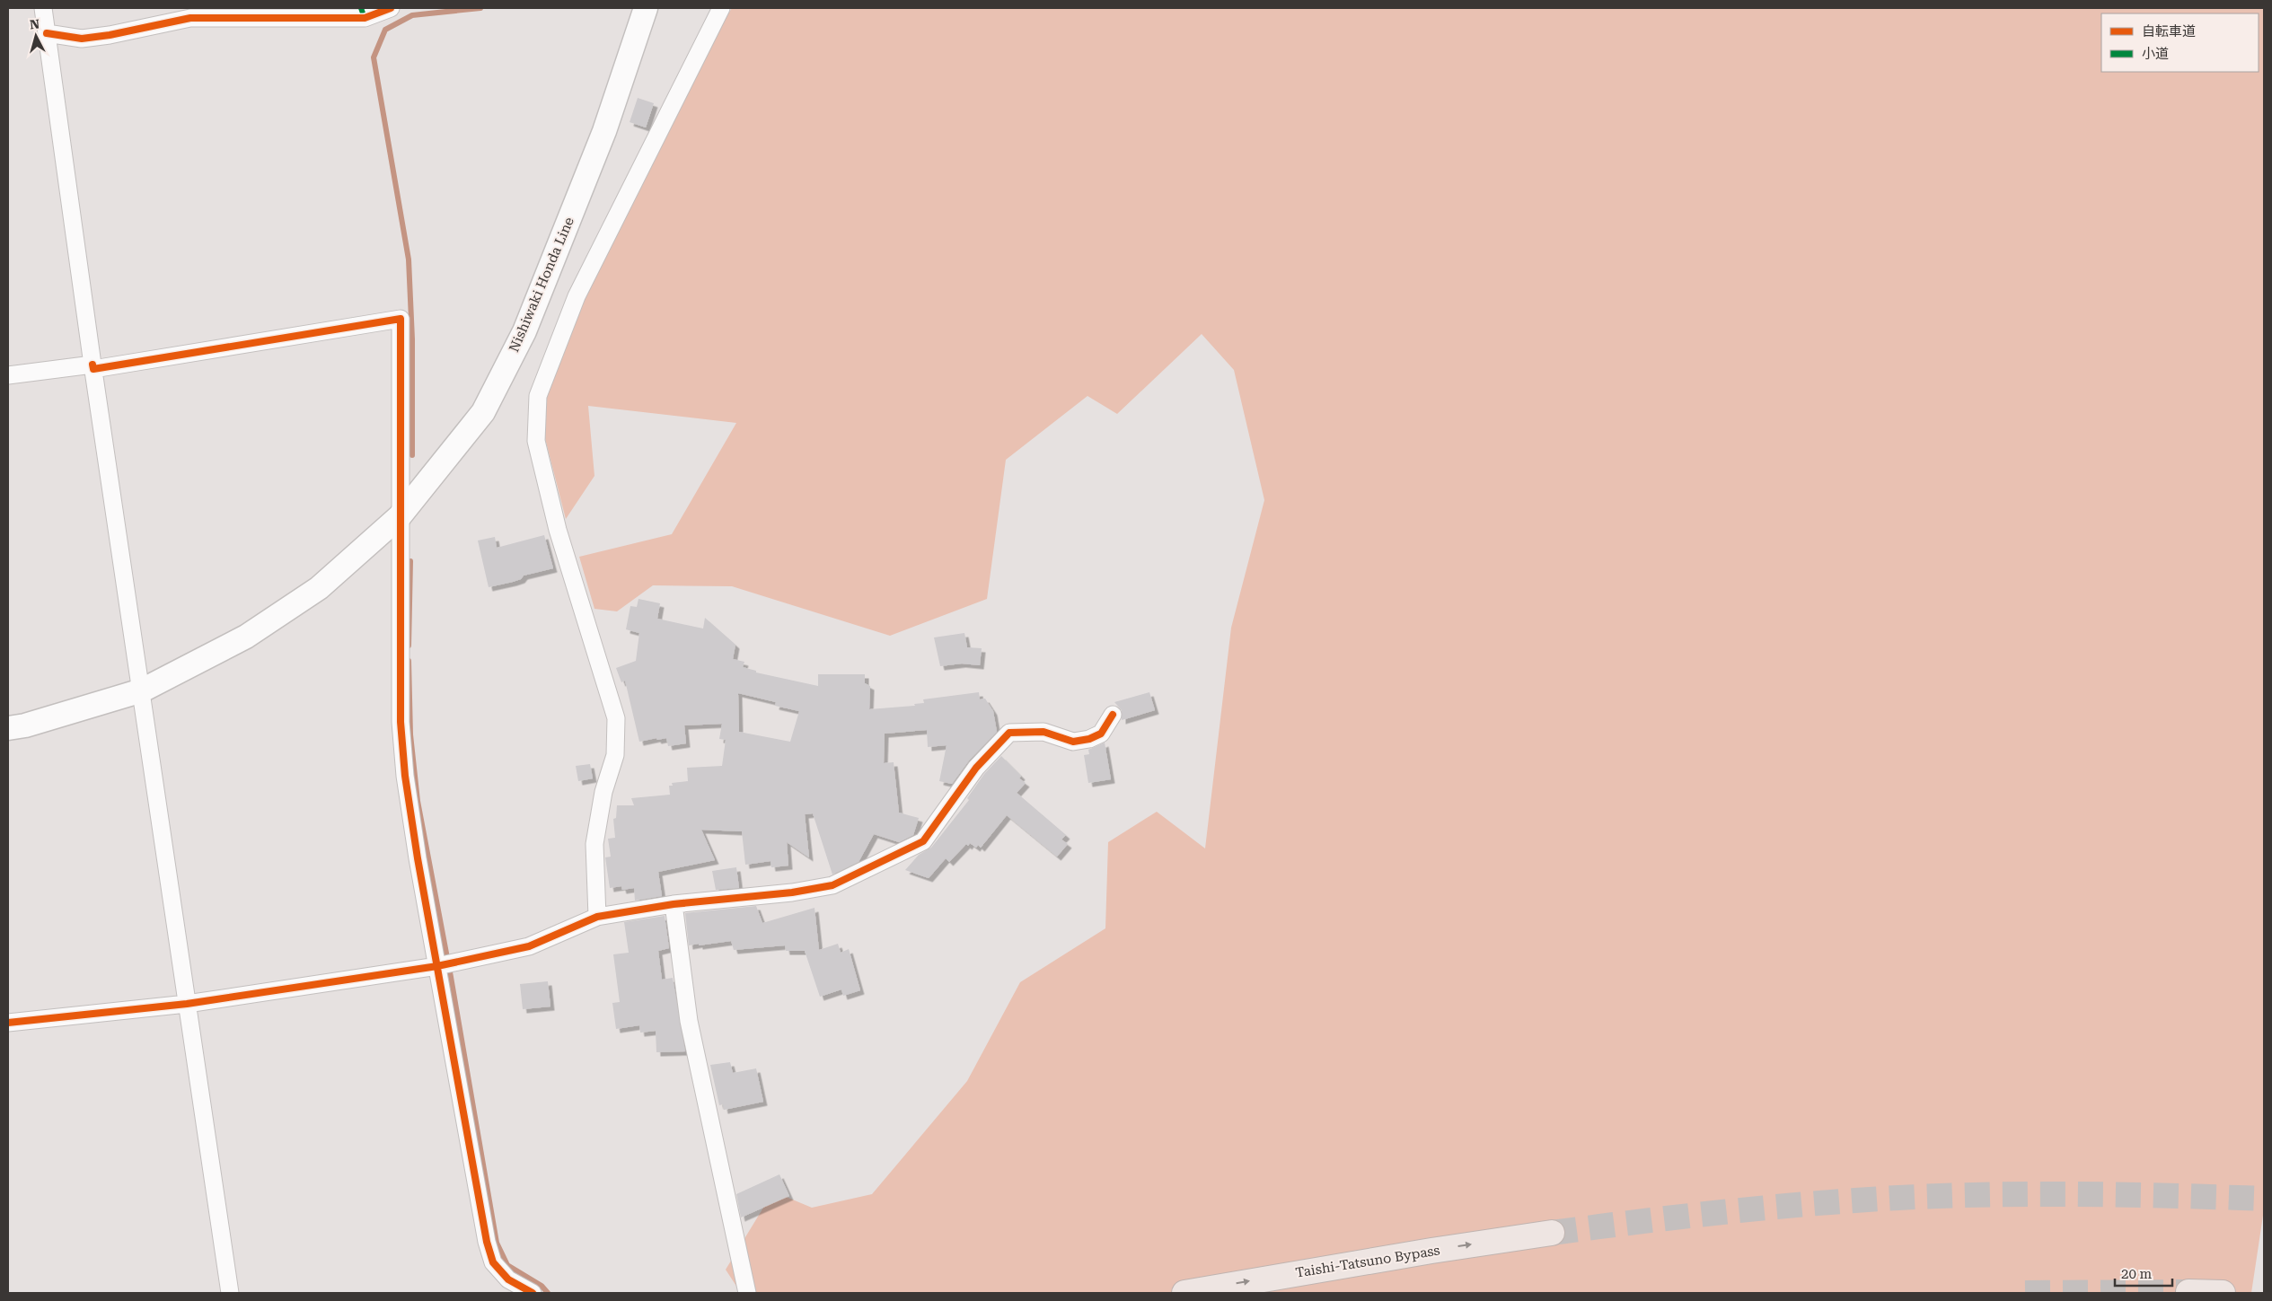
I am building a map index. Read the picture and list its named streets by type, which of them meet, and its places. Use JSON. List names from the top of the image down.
{
  "streets": {
    "highway": ["Taishi-Tatsuno Bypass"],
    "main road": ["Nishiwaki Honda Line"]
  },
  "one_way": ["Taishi-Tatsuno Bypass"],
  "legend": ["自転車道", "小道"],
  "scale_bar": "20 m",
  "north": "top"
}
